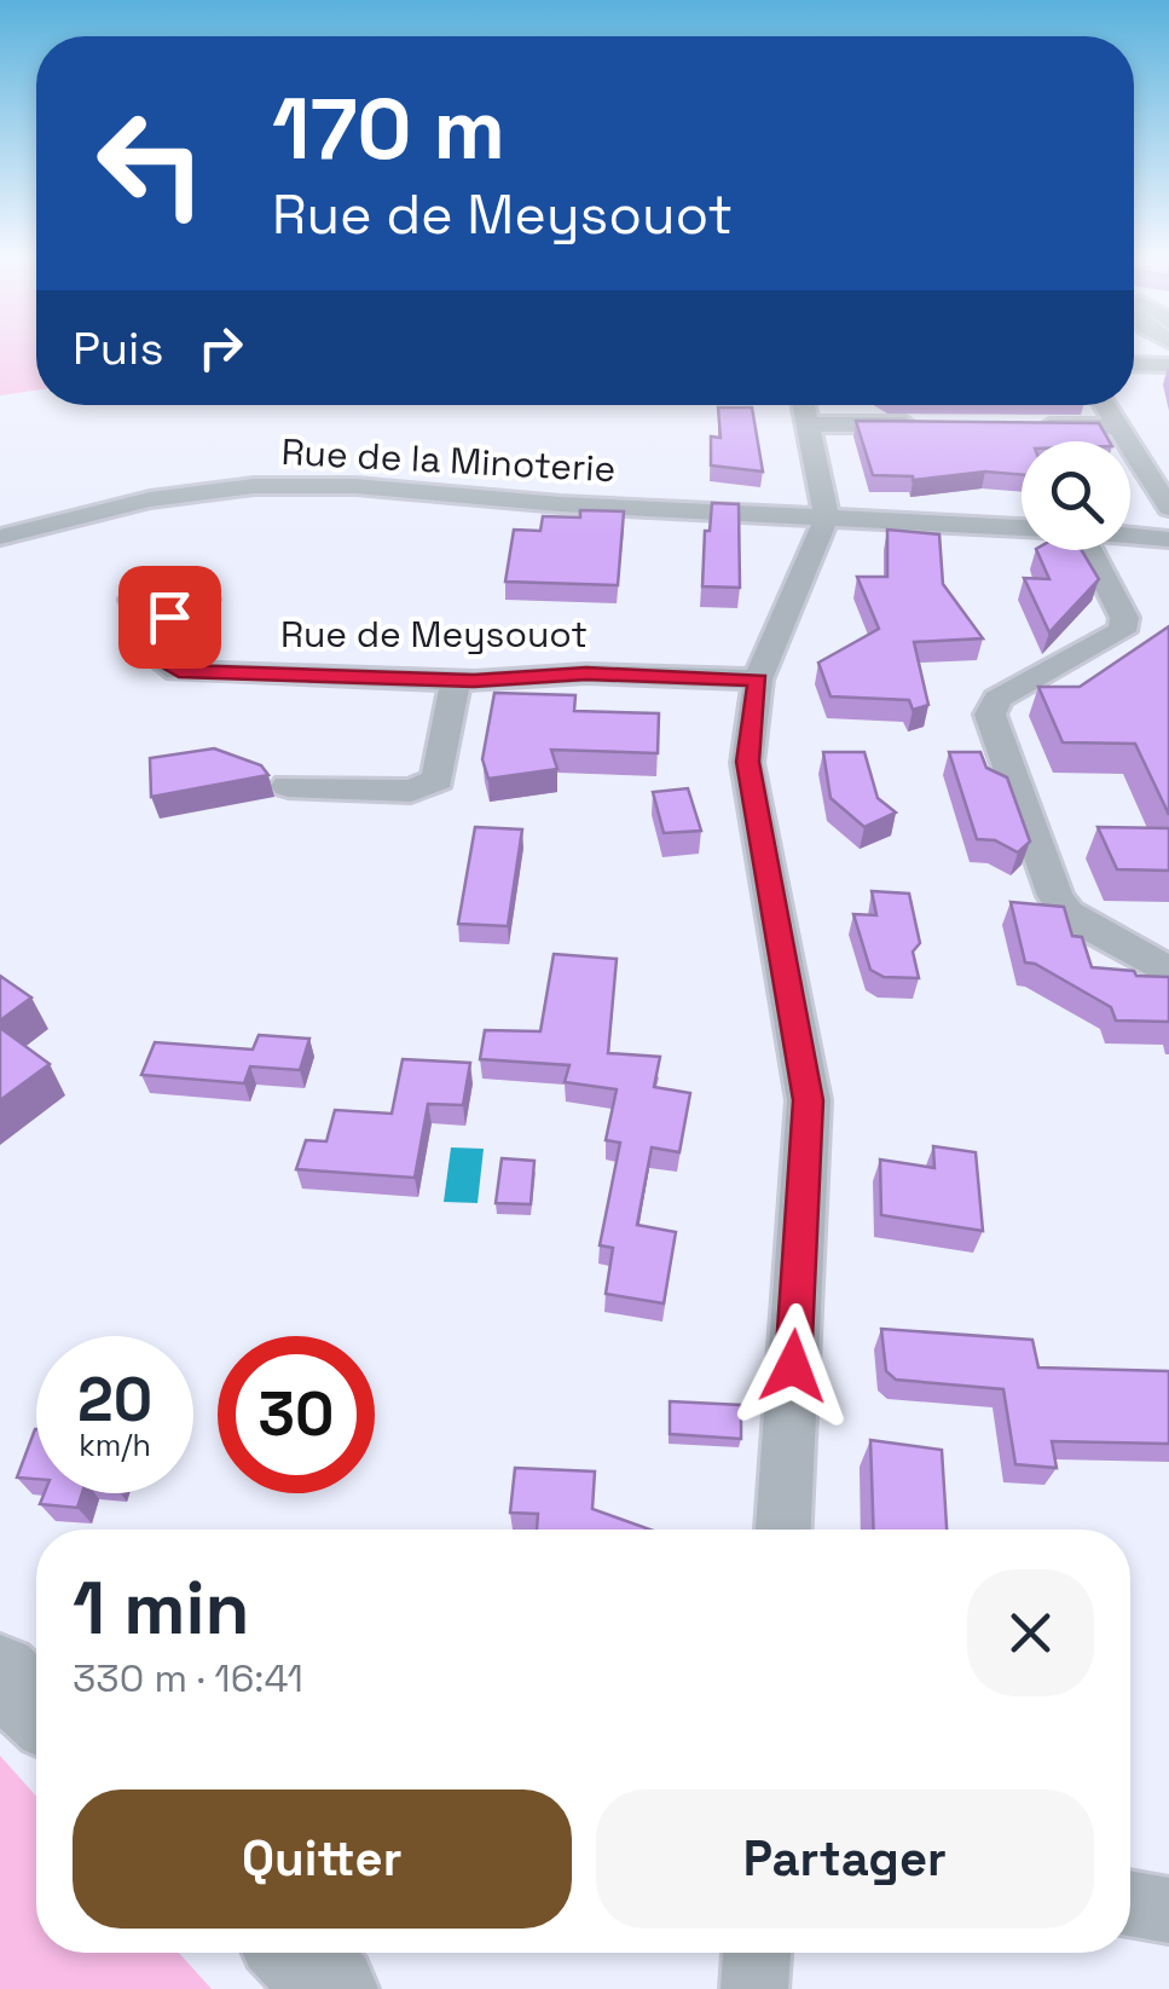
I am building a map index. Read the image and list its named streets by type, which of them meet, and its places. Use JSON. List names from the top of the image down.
{
  "streets": {
    "street": ["Rue de la Minoterie", "Rue de Meysouot"]
  },
  "page": {
    "turn": ["170 m", "Rue de Meysouot"],
    "then": "Puis",
    "speed": "20 km/h",
    "limit": "30",
    "heading": ["1 min", "330 m · 16:41"],
    "buttons": ["Quitter", "Partager"]
  }
}
